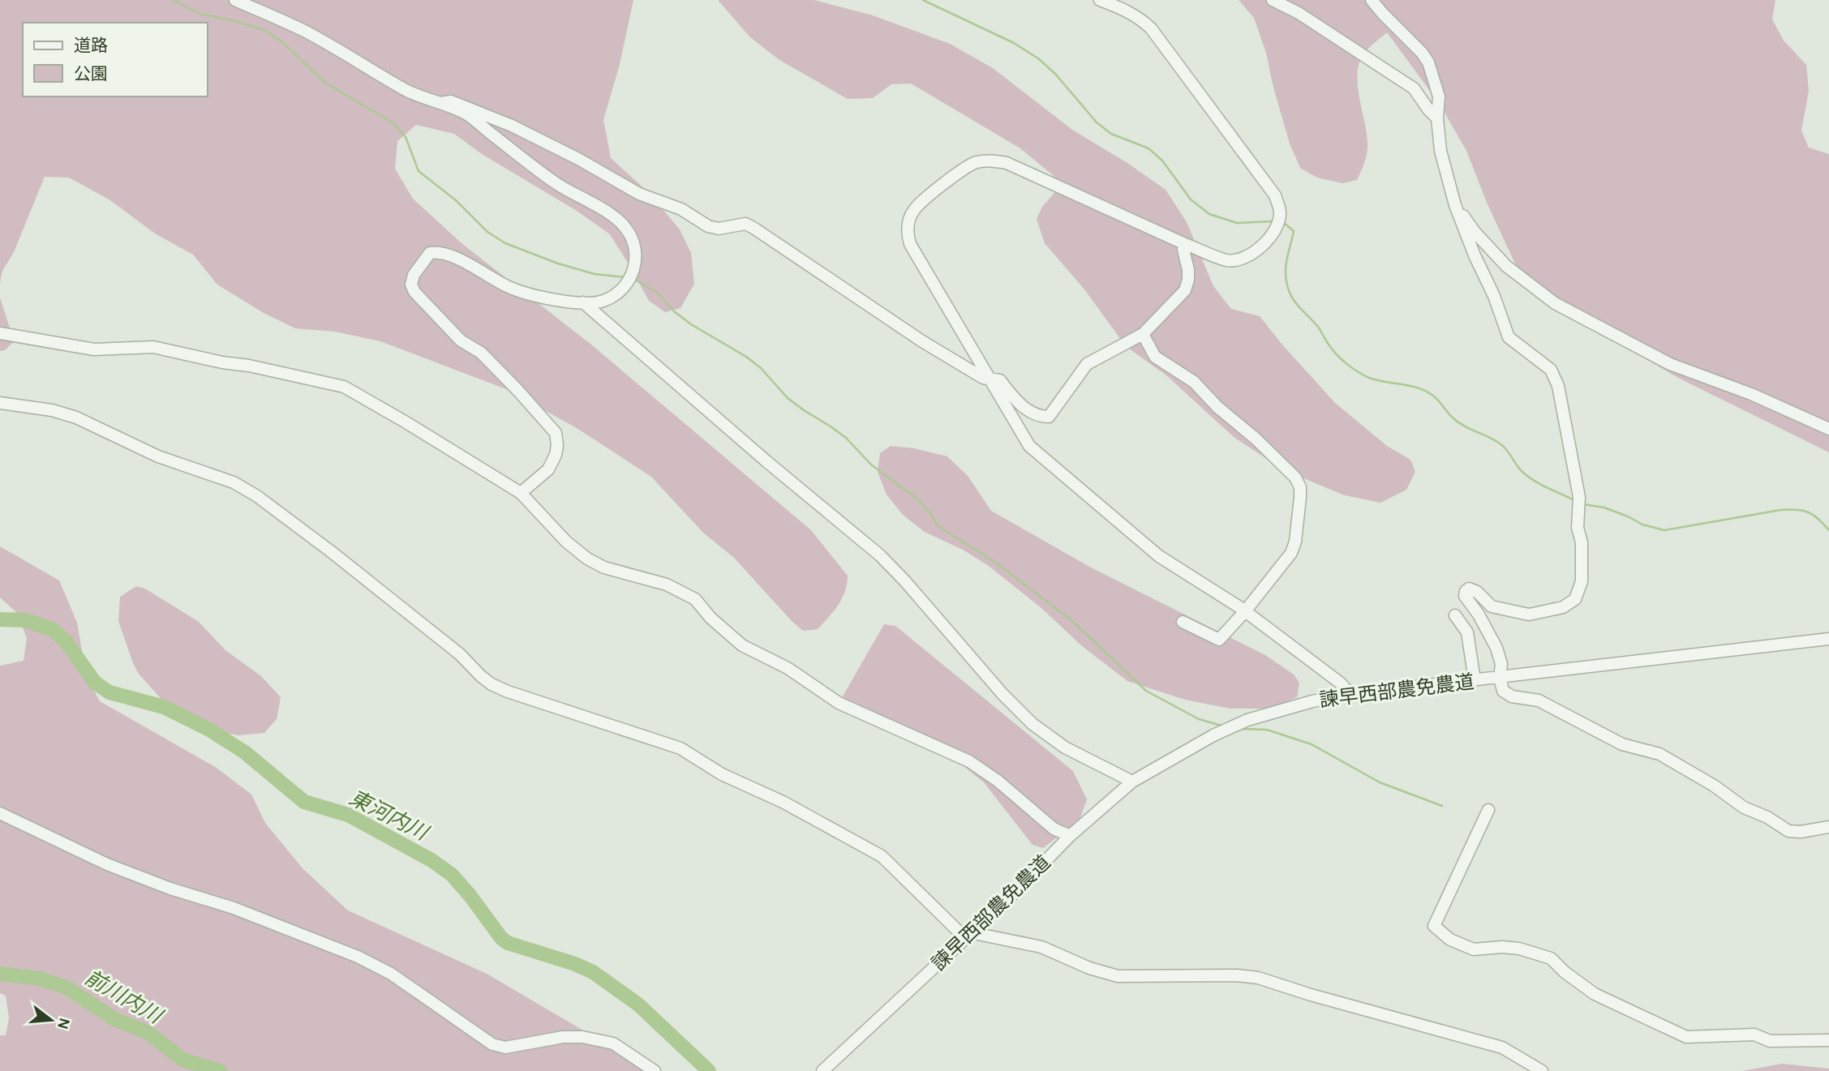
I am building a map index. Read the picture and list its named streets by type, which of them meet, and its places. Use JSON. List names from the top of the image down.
{
  "streets": {
    "street": ["諫早西部農免農道"]
  },
  "water": ["東河内川", "前川内川"],
  "legend": ["道路", "公園"],
  "north": "right"
}
